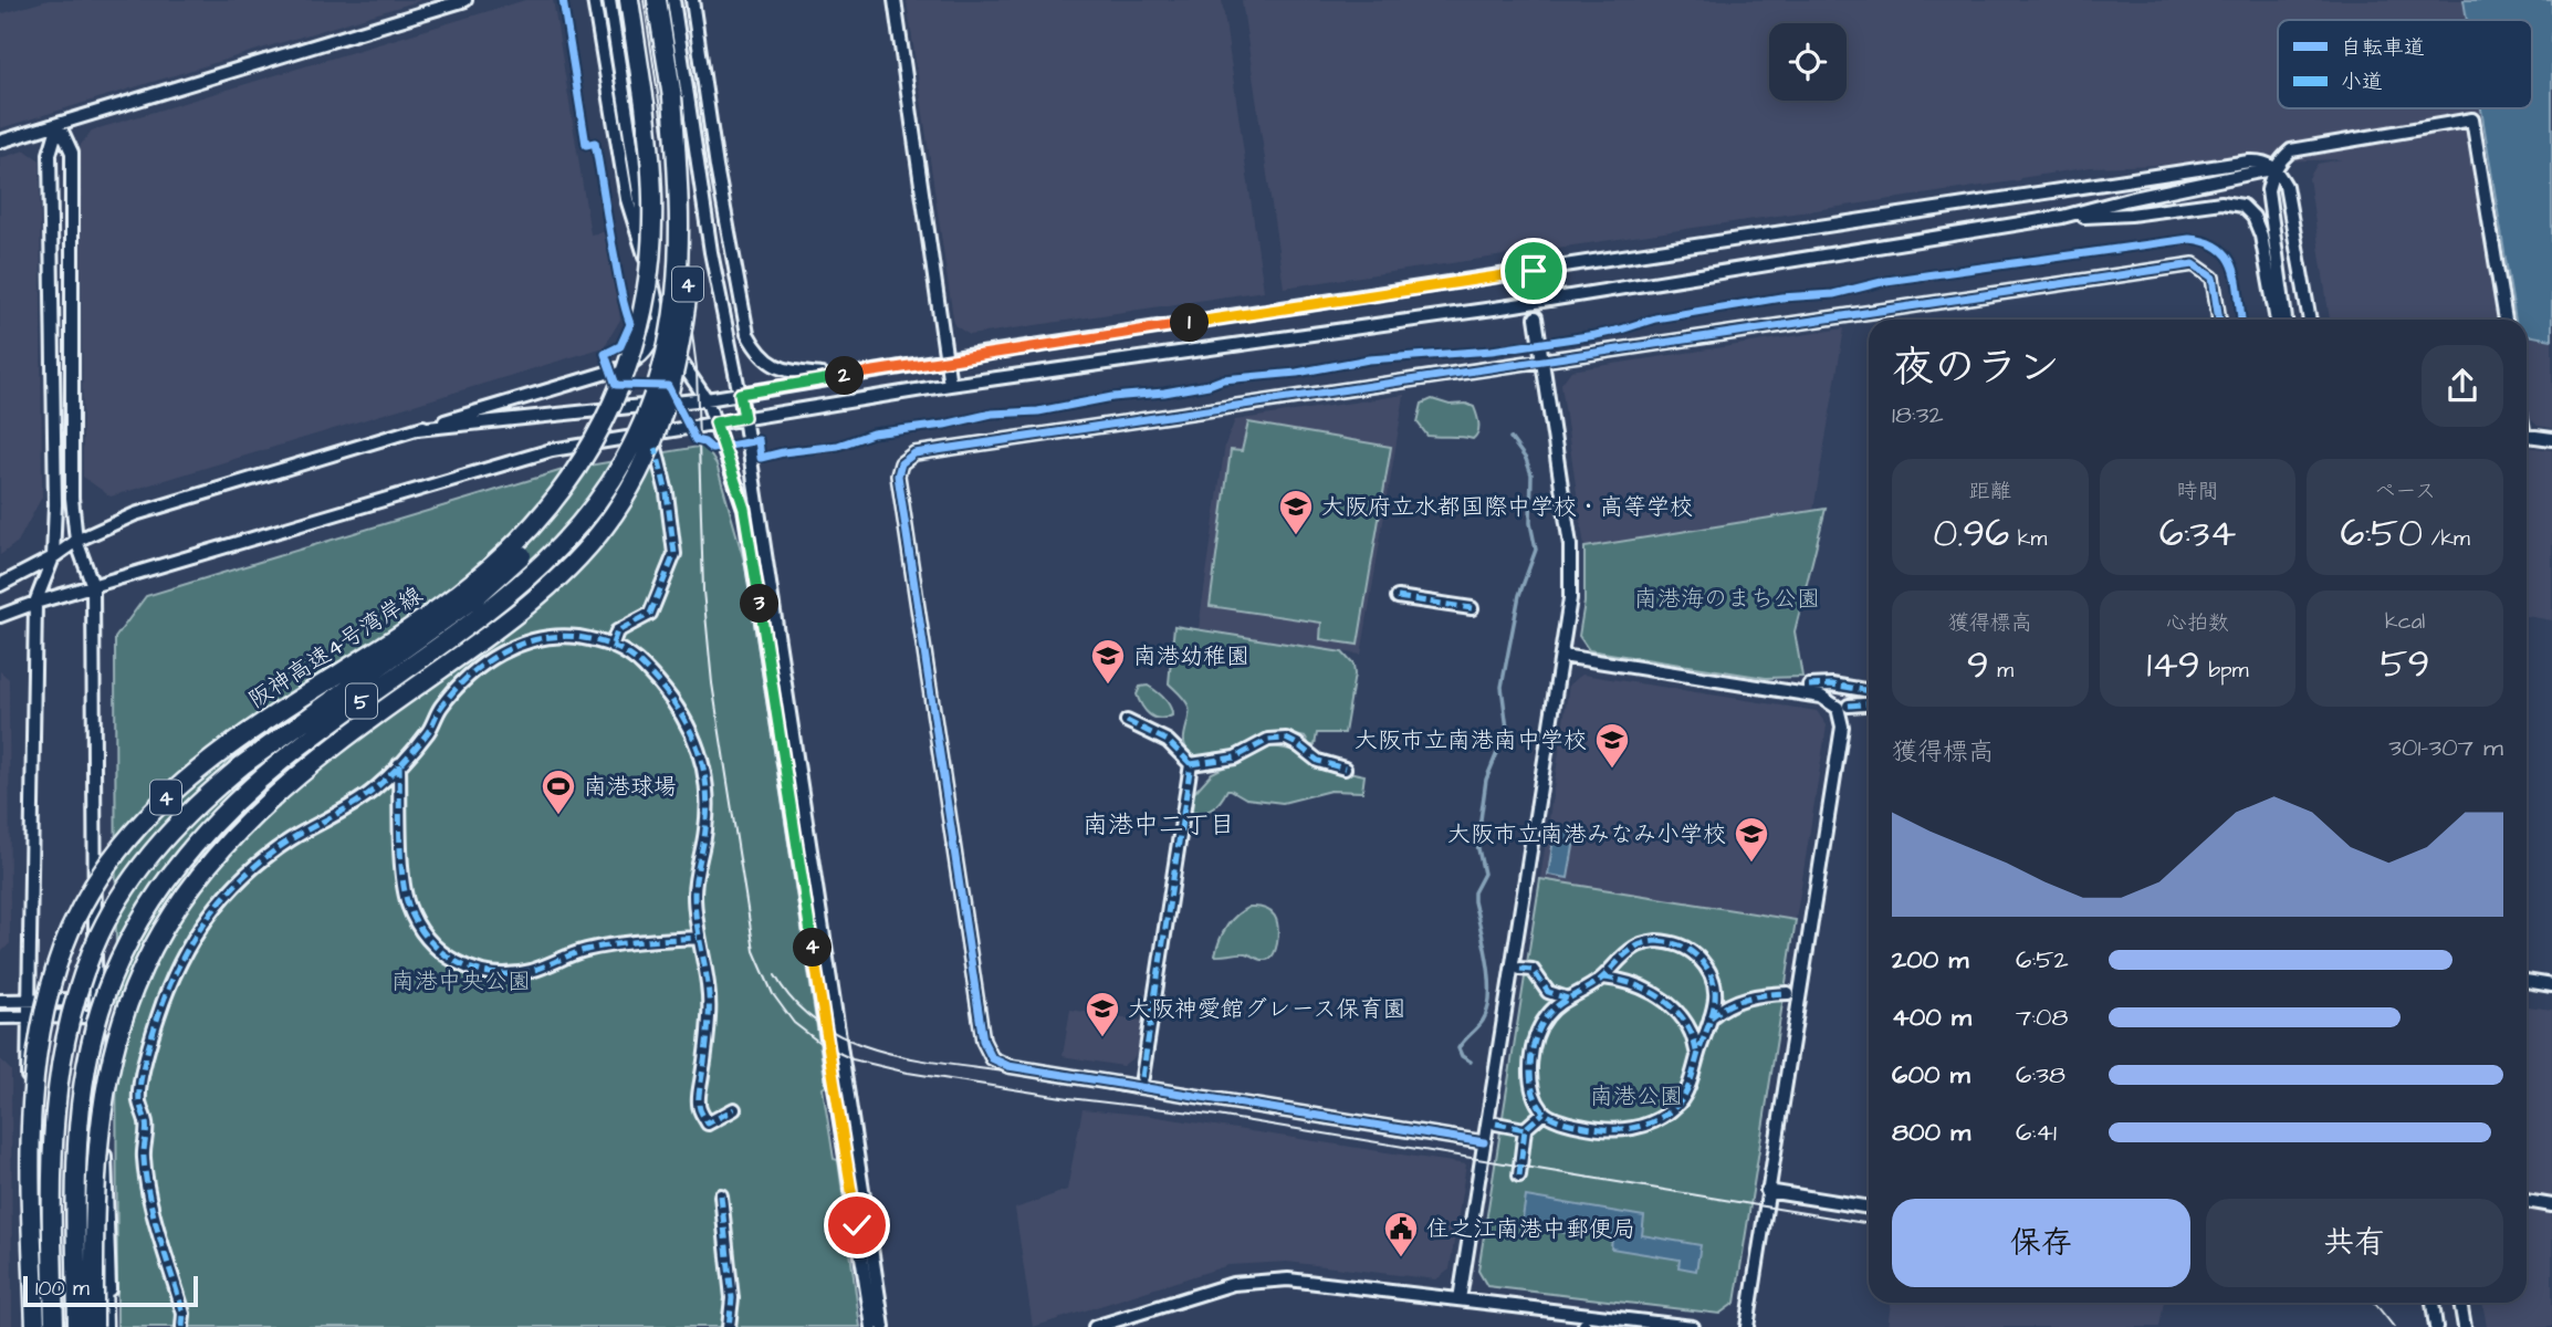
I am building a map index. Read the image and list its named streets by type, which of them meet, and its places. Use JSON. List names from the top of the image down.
{
  "streets": {
    "highway": ["4", "阪神高速4号湾岸線", "5"]
  },
  "crossings": [
    ["4", "5"],
    ["阪神高速4号湾岸線", "5"]
  ],
  "districts": ["南港中二丁目"],
  "parks": ["南港海のまち公園", "南港中央公園", "南港公園"],
  "places": {
    "school or university": [
      "大阪府立水都国際中学校・高等学校",
      "南港幼稚園",
      "大阪市立南港南中学校",
      "大阪市立南港みなみ小学校",
      "大阪神愛館グレース保育園"
    ],
    "sports": ["南港球場"],
    "public building": ["住之江南港中郵便局"]
  },
  "legend": ["自転車道", "小道"],
  "scale_bar": "100 m",
  "page": {
    "pins": [
      "1",
      "2",
      "3",
      "4"
    ],
    "heading": ["夜のラン", "18:32"],
    "stats": [
      ["距離", "0.96 km"],
      ["時間", "6:34"],
      ["ペース", "6:50 /km"],
      ["獲得標高", "9 m"],
      ["心拍数", "149 bpm"],
      ["kcal", "59"]
    ],
    "chart": ["獲得標高", "301–307 m"],
    "list": [
      {
        "name": "200 m",
        "note": "6:52"
      },
      {
        "name": "400 m",
        "note": "7:08"
      },
      {
        "name": "600 m",
        "note": "6:38"
      },
      {
        "name": "800 m",
        "note": "6:41"
      }
    ],
    "buttons": ["保存", "共有"],
    "scale": "100 m"
  }
}
